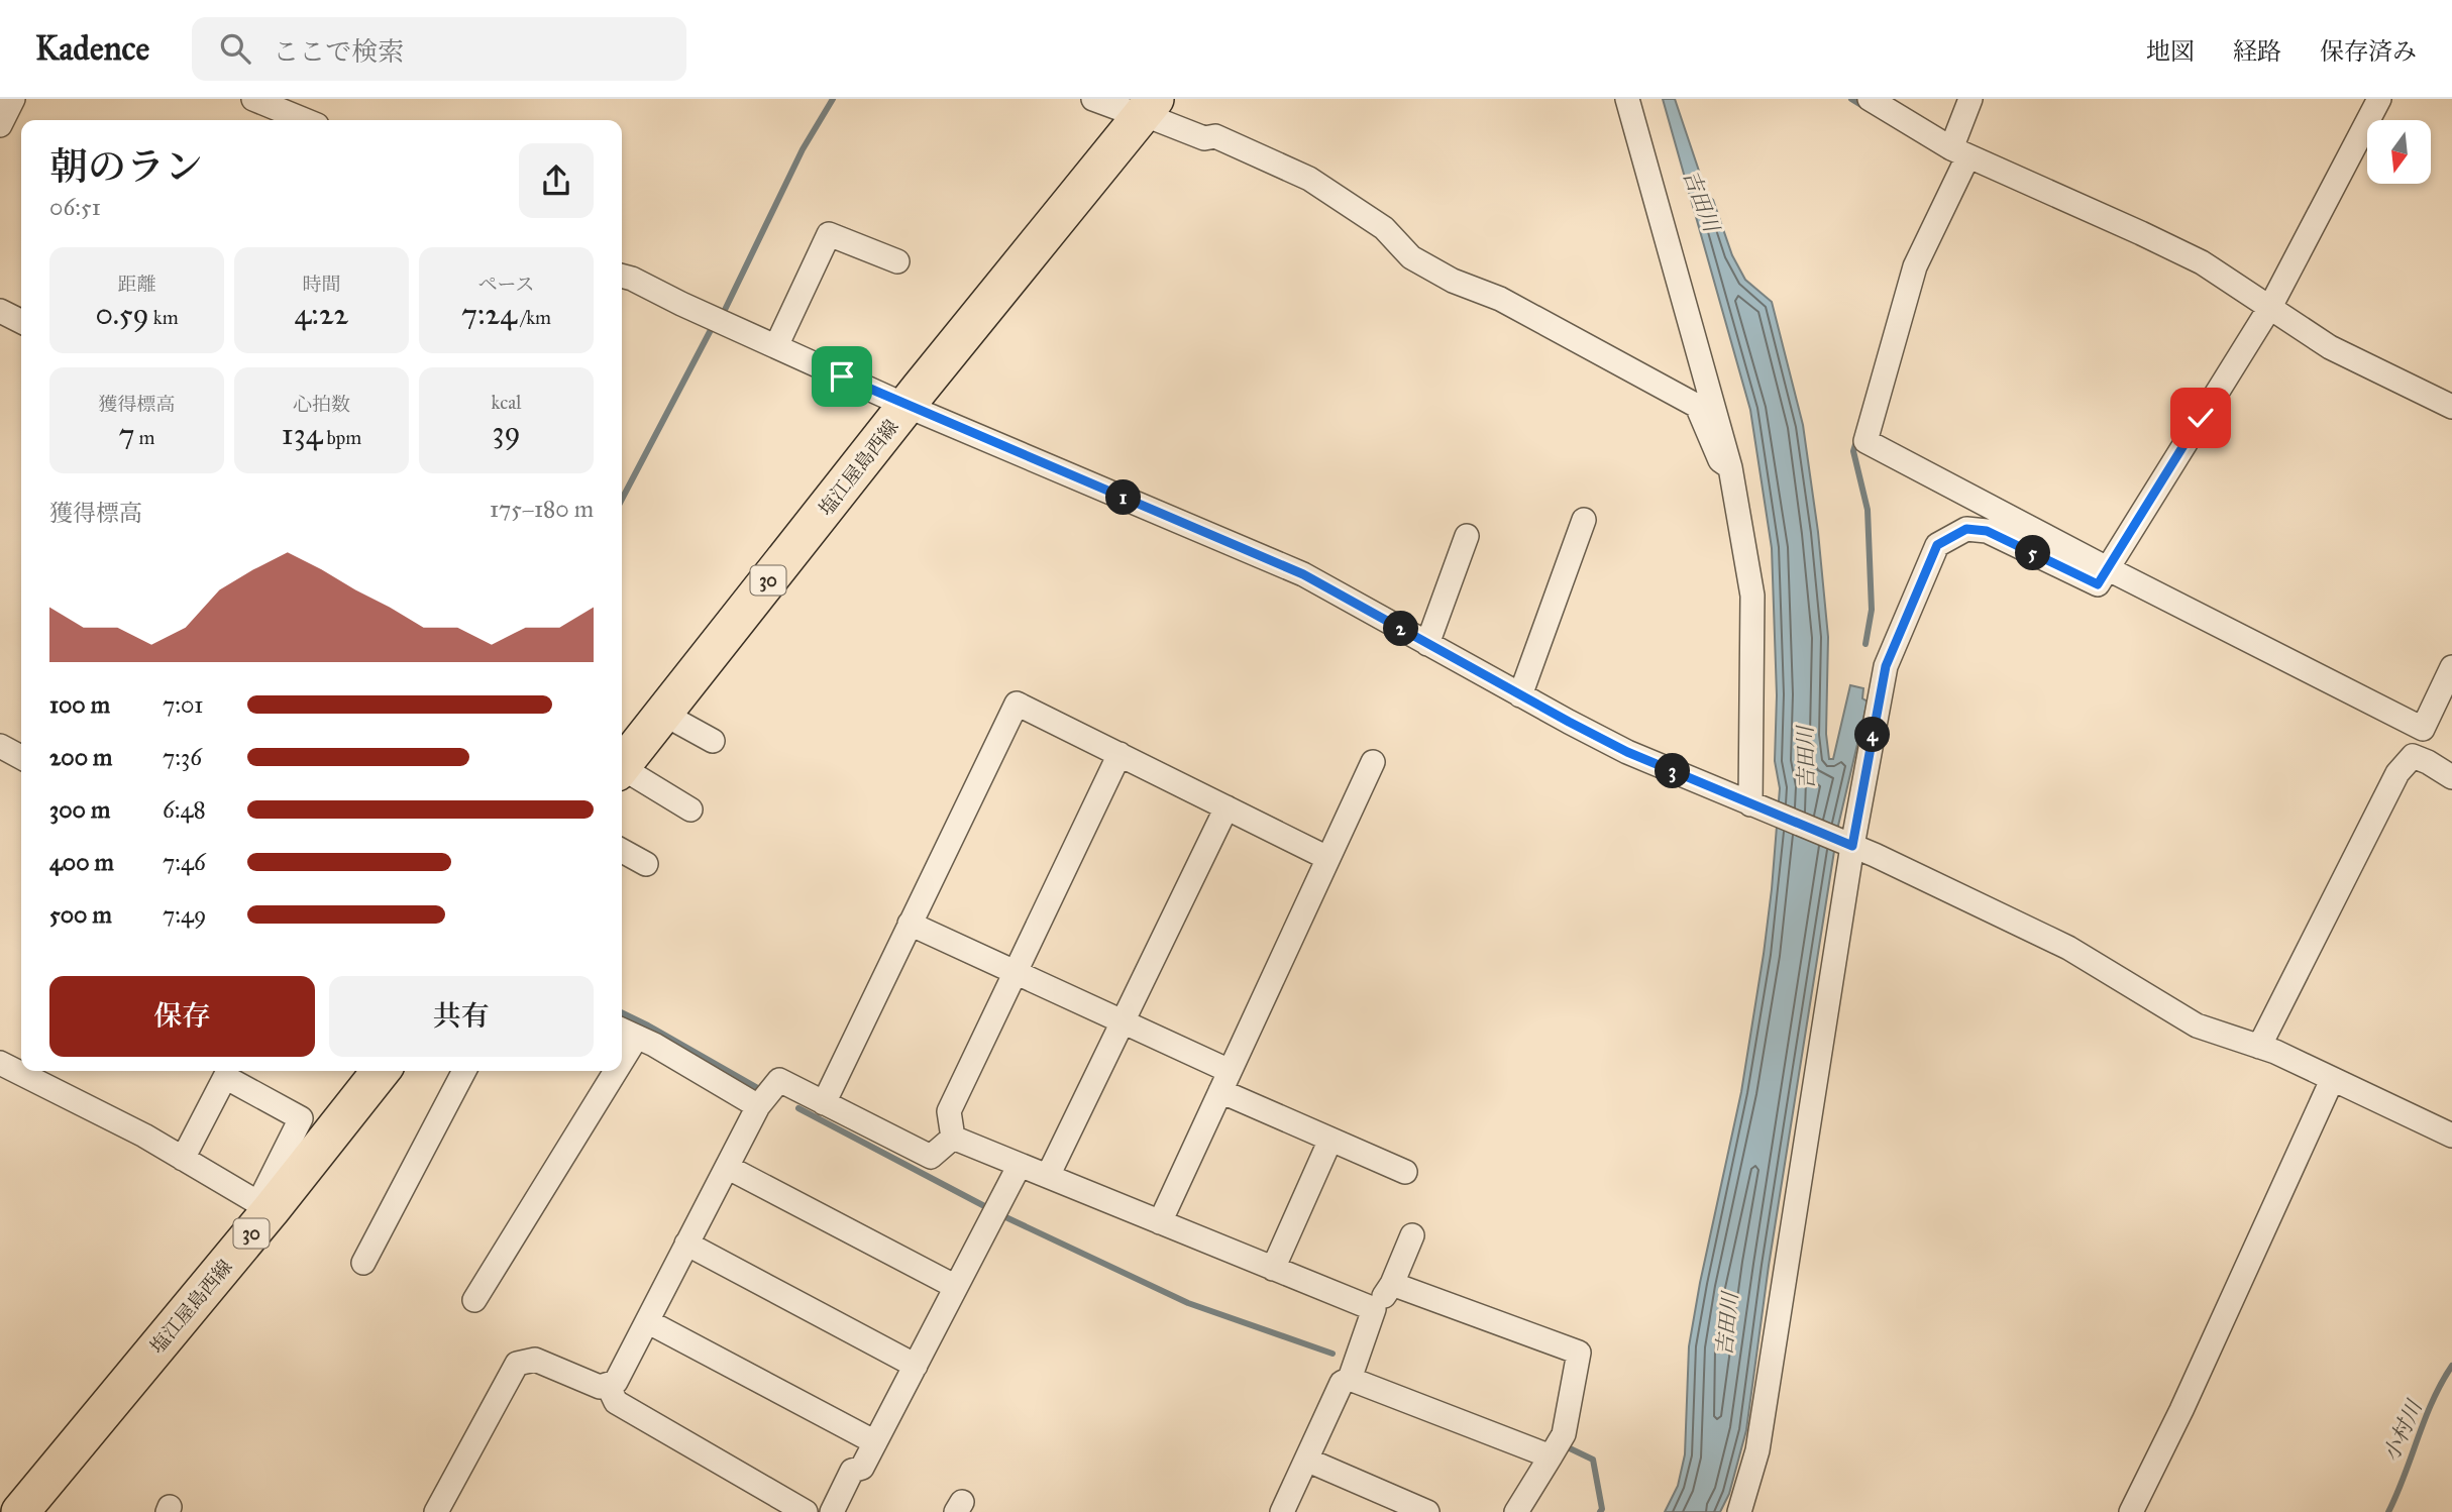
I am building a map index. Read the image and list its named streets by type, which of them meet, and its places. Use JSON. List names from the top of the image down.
{
  "streets": {
    "main road": ["塩江屋島西線", "30"]
  },
  "water": ["吉田川", "小村川"],
  "north": "bottom",
  "page": {
    "header": "Kadence",
    "search": "ここで検索",
    "nav": ["地図", "経路", "保存済み"],
    "heading": ["朝のラン", "06:51"],
    "stats": [
      ["距離", "0.59 km"],
      ["時間", "4:22"],
      ["ペース", "7:24 /km"],
      ["獲得標高", "7 m"],
      ["心拍数", "134 bpm"],
      ["kcal", "39"]
    ],
    "pins": [
      "1",
      "5",
      "2",
      "4",
      "3"
    ],
    "chart": ["獲得標高", "175–180 m"],
    "list": [
      {
        "name": "100 m",
        "note": "7:01"
      },
      {
        "name": "200 m",
        "note": "7:36"
      },
      {
        "name": "300 m",
        "note": "6:48"
      },
      {
        "name": "400 m",
        "note": "7:46"
      },
      {
        "name": "500 m",
        "note": "7:49"
      }
    ],
    "buttons": ["保存", "共有"]
  }
}
